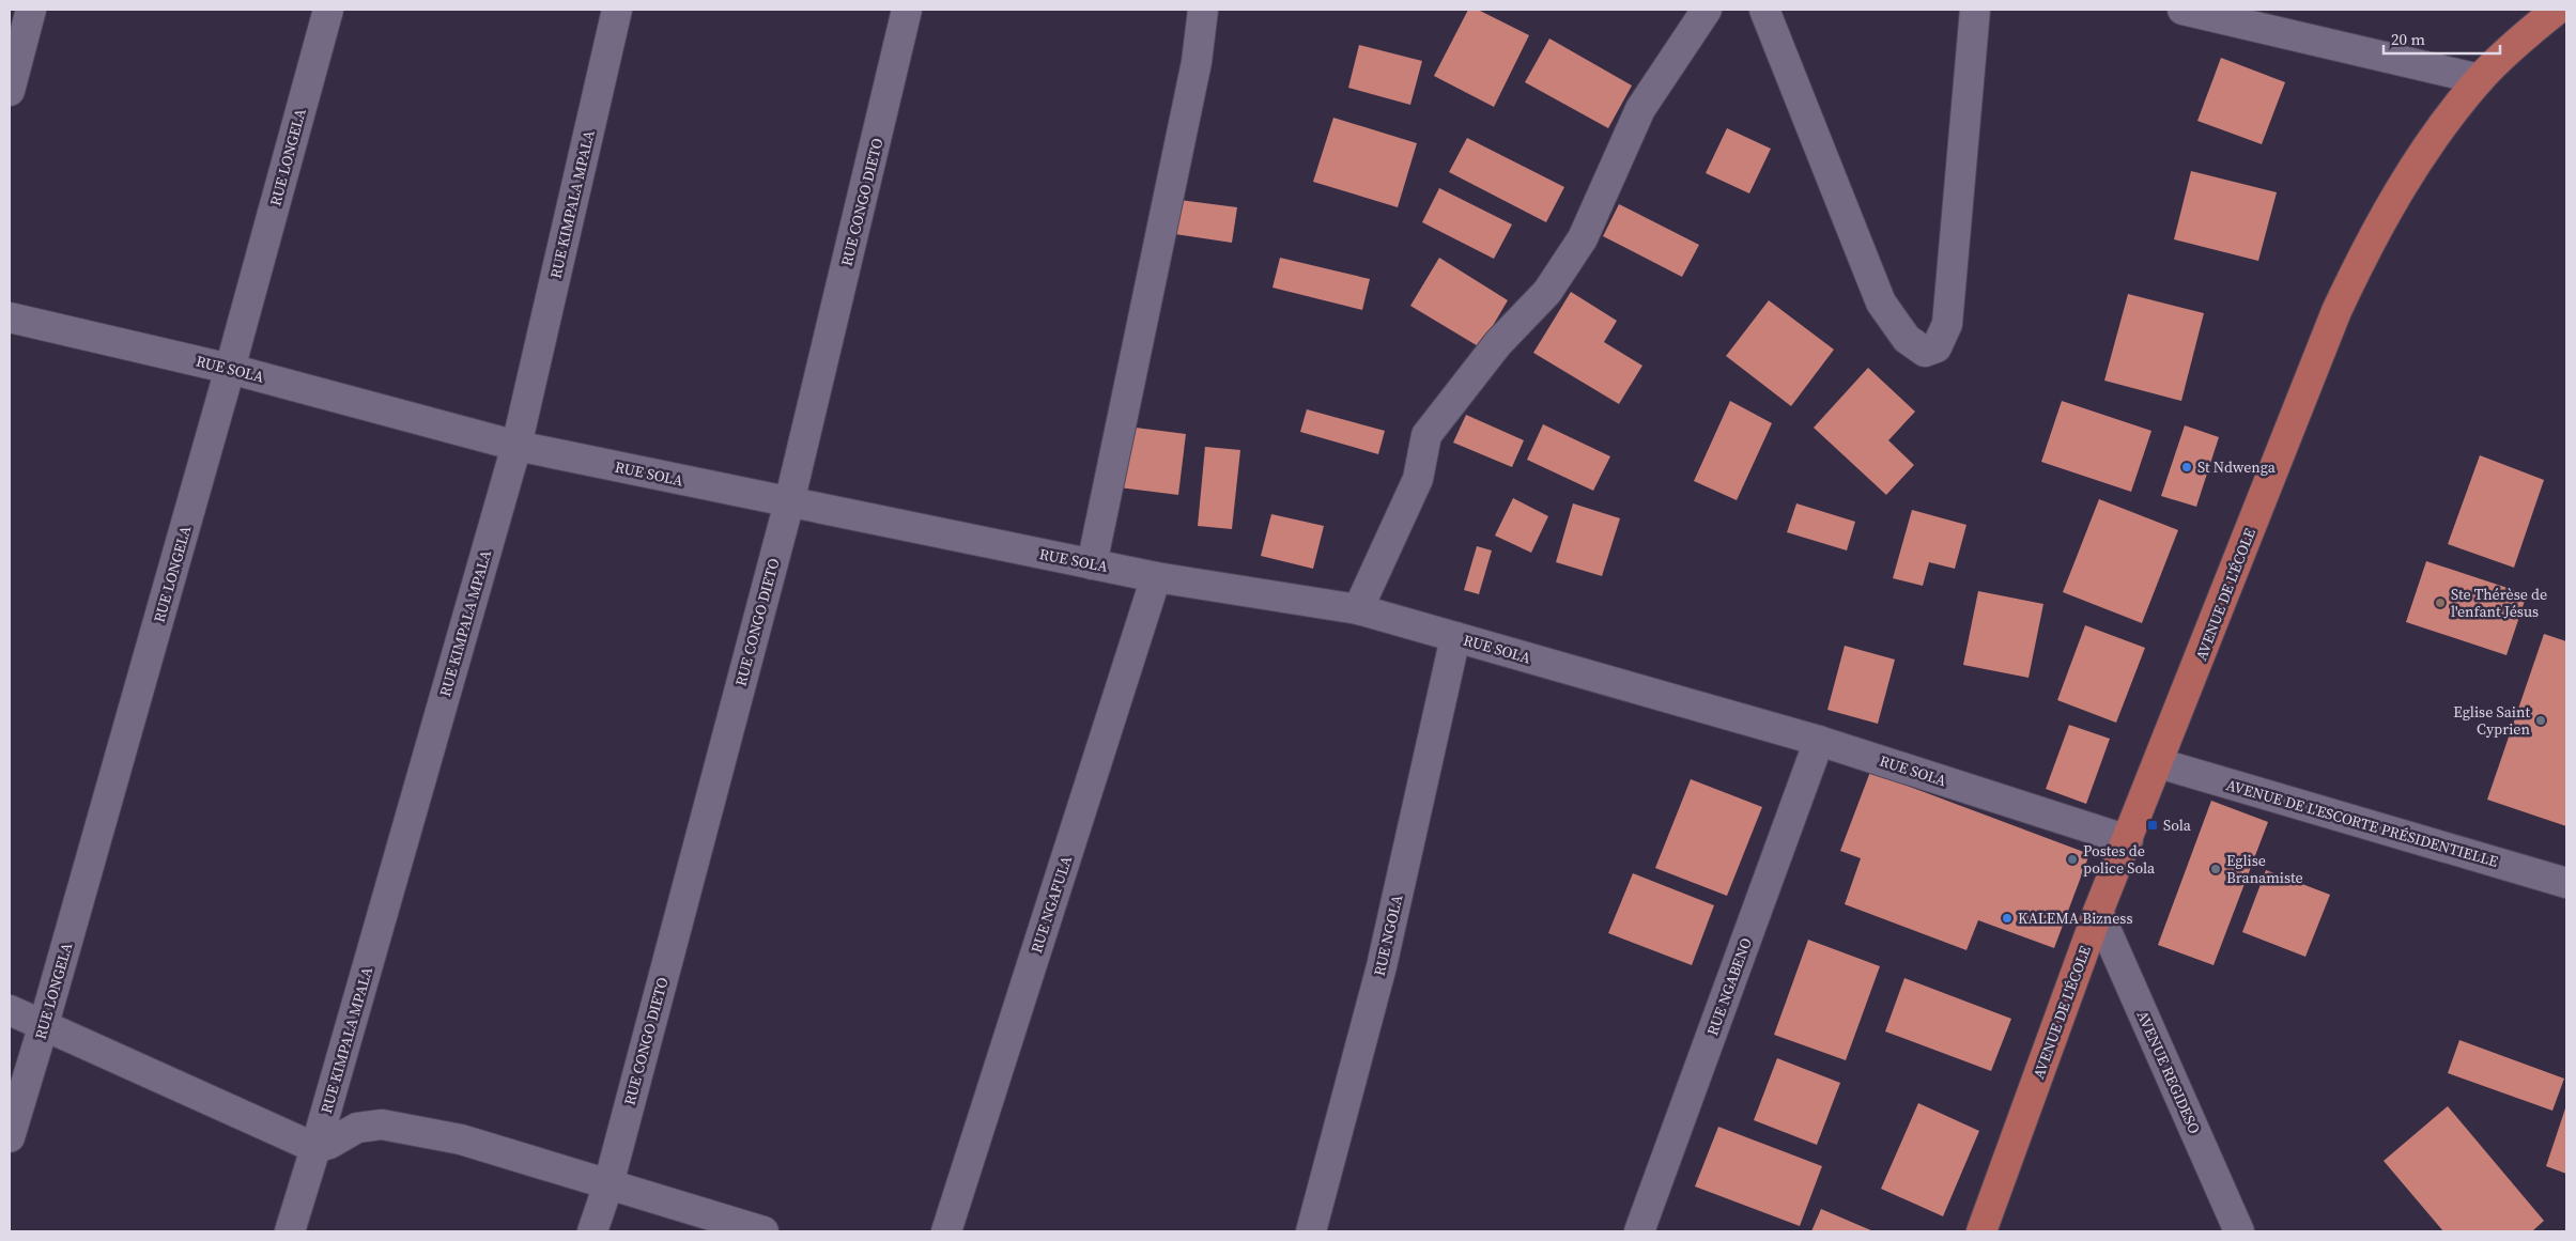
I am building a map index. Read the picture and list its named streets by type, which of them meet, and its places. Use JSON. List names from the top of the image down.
{
  "streets": {
    "main road": ["AVENUE DE L'ÉCOLE"],
    "street": [
      "RUE LONGELA",
      "RUE CONGO DIETO",
      "RUE KIMPALA MPALA",
      "RUE SOLA",
      "AVENUE DE L'ESCORTE PRÉSIDENTIELLE",
      "RUE NGAFULA",
      "RUE NGOLA",
      "RUE NGABENO",
      "AVENUE REGIDESO"
    ]
  },
  "crossings": [
    ["RUE LONGELA", "RUE SOLA"],
    ["RUE CONGO DIETO", "RUE SOLA"],
    ["RUE KIMPALA MPALA", "RUE SOLA"],
    ["RUE SOLA", "AVENUE DE L'ÉCOLE"],
    ["RUE SOLA", "RUE NGAFULA"],
    ["RUE SOLA", "RUE NGOLA"],
    ["RUE SOLA", "RUE NGABENO"],
    ["AVENUE DE L'ÉCOLE", "AVENUE DE L'ESCORTE PRÉSIDENTIELLE"],
    ["AVENUE DE L'ÉCOLE", "AVENUE REGIDESO"]
  ],
  "places": {
    "other": [
      "St Ndwenga",
      "Ste Thérèse de l'enfant Jésus",
      "Eglise Saint Cyprien",
      "Postes de police Sola",
      "Eglise Branamiste",
      "KALEMA Bizness"
    ],
    "transit": ["Sola"]
  },
  "scale_bar": "20 m"
}
